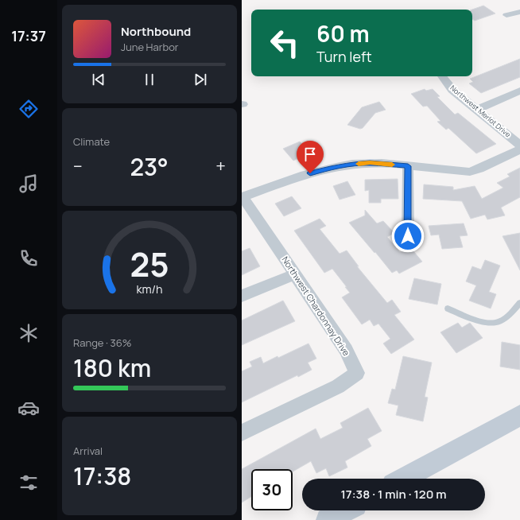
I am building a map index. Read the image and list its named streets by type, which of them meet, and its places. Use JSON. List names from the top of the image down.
{
  "streets": {
    "street": ["Northwest Merlot Drive", "Northwest Chardonnay Drive"]
  },
  "page": {
    "tabs": "17:37",
    "turn": ["60 m", "Turn left"],
    "song": ["Northbound", "June Harbor"],
    "tile": [
      "Climate",
      ["Range · 36%", "180 km"],
      ["Arrival", "17:38"]
    ],
    "heat": ["−", "23°", "+"],
    "limit": "30",
    "trip": "17:38 · 1 min · 120 m",
    "gauge": ["25", "km/h"]
  }
}
